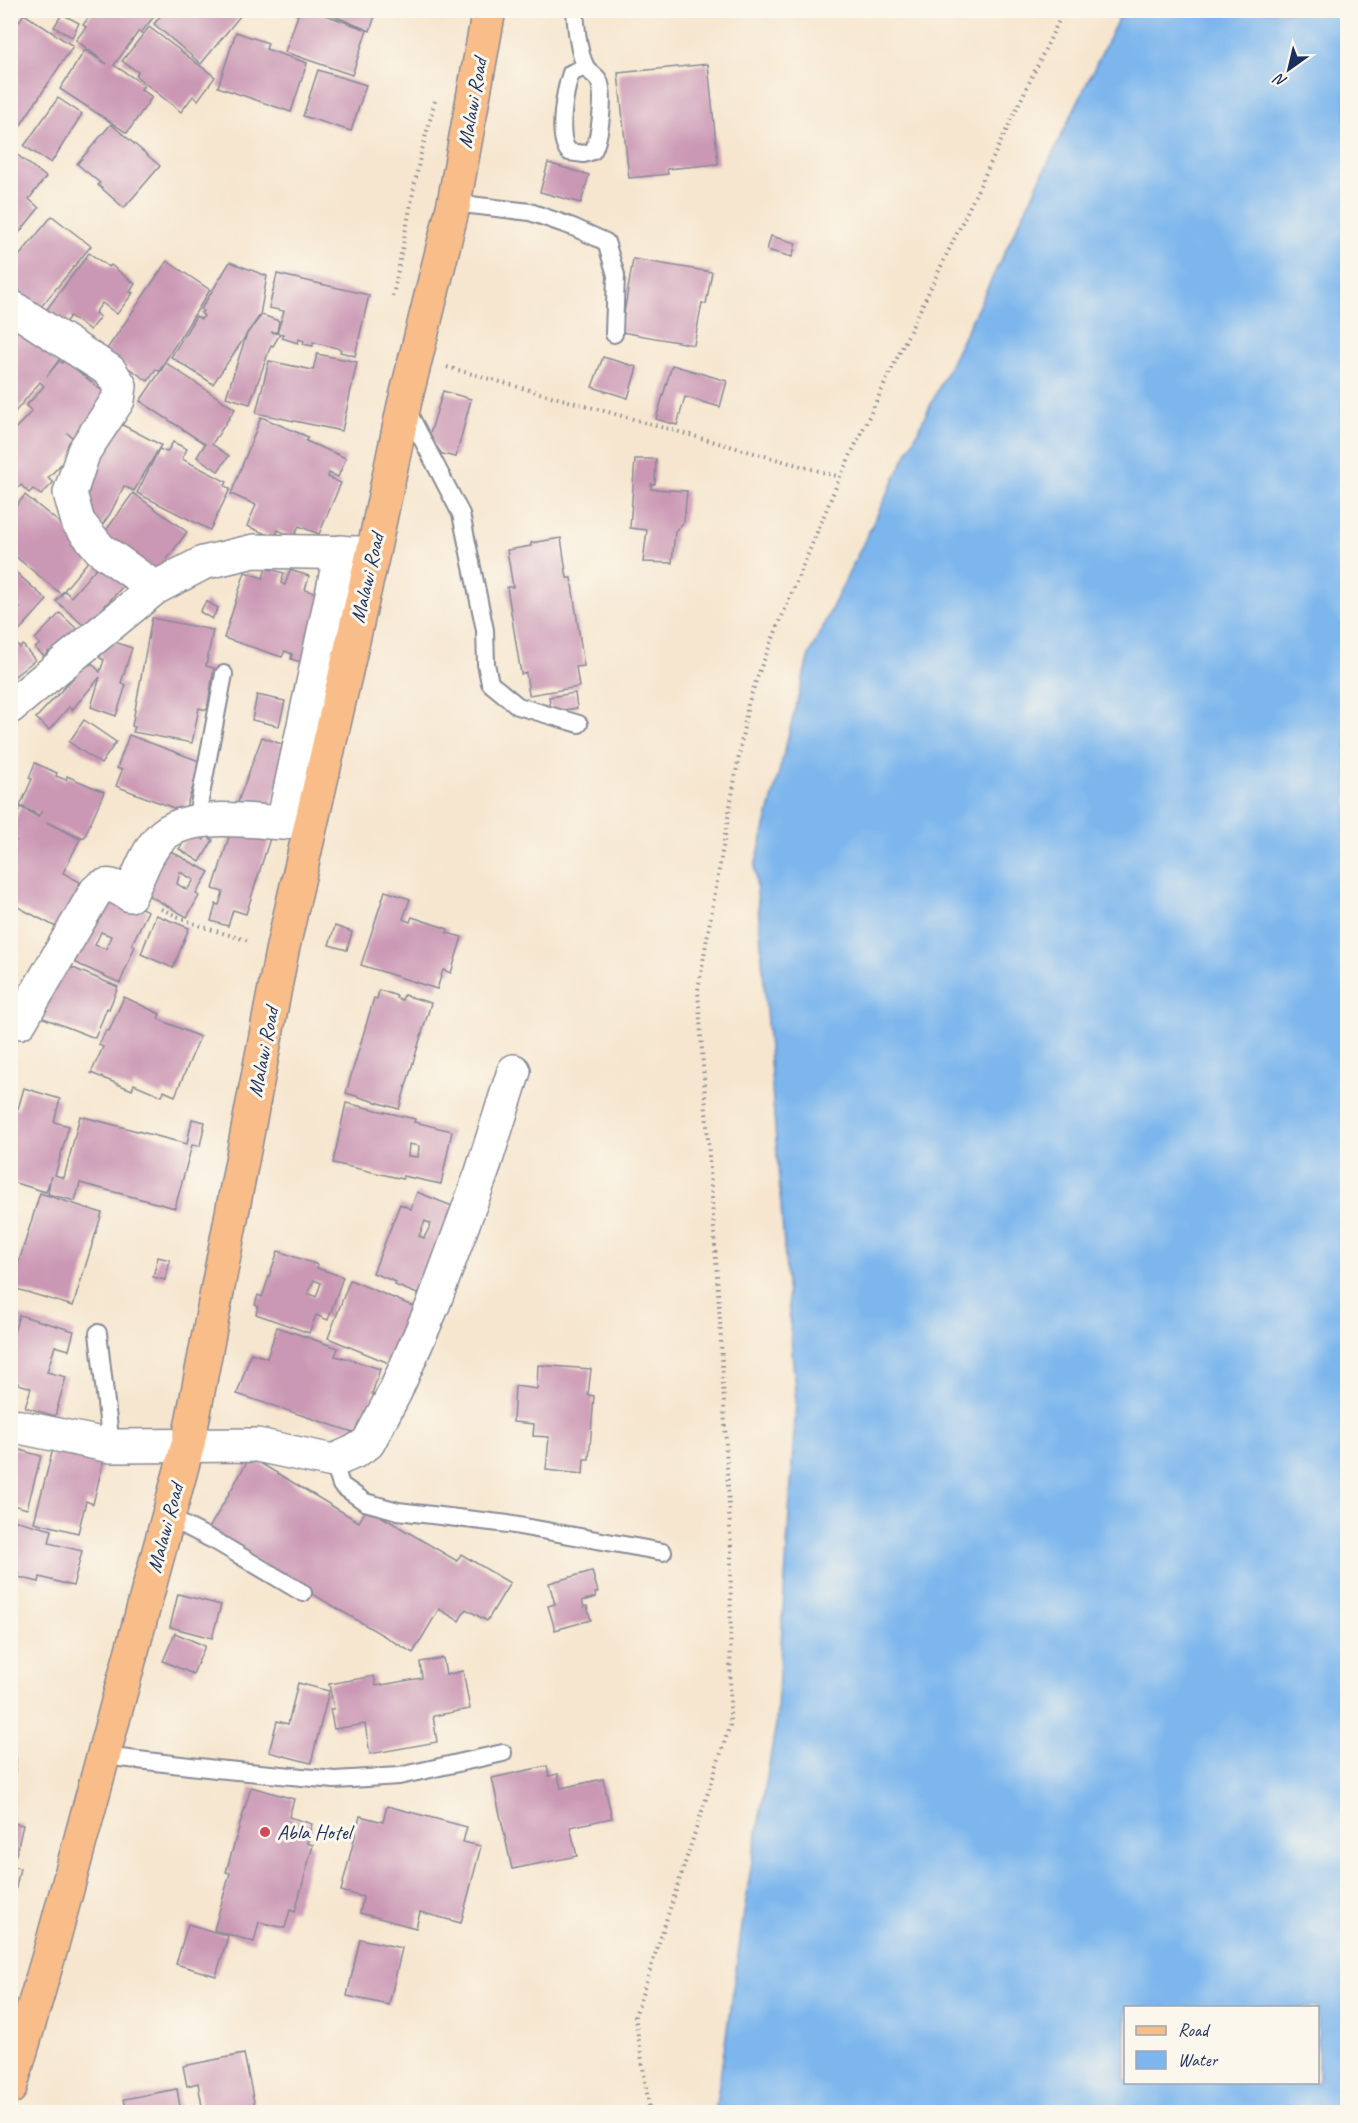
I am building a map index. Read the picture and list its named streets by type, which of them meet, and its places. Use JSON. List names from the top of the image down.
{
  "streets": {
    "main road": ["Malawi Road"]
  },
  "places": ["Abla Hotel"],
  "legend": ["Road", "Water"],
  "north": "bottom left"
}
